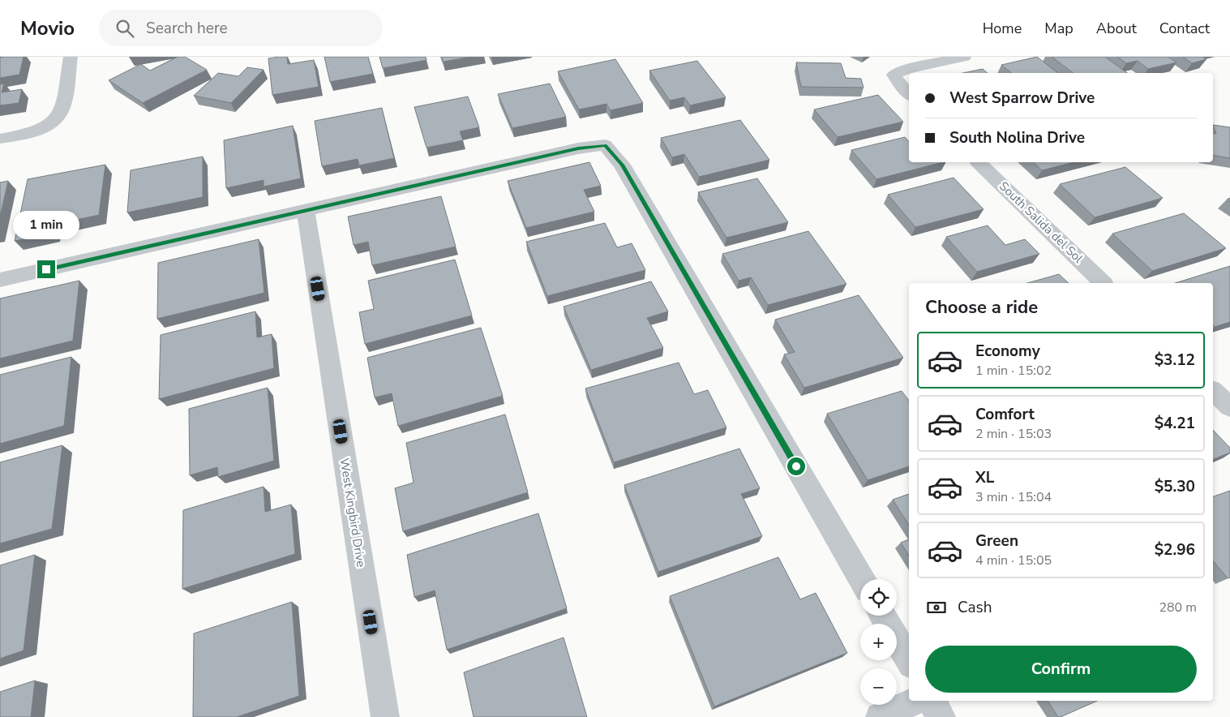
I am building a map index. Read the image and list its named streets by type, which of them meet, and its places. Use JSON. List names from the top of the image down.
{
  "streets": {
    "street": ["South Salida del Sol", "West Kingbird Drive"]
  },
  "page": {
    "header": "Movio",
    "search": "Search here",
    "nav": [
      "Home",
      "Map",
      "About",
      "Contact"
    ],
    "banner": ["West Sparrow Drive", "South Nolina Drive"],
    "bubble": "1 min",
    "heading": "Choose a ride",
    "list": [
      {
        "name": "Economy",
        "note": "1 min · 15:02",
        "value": "$3.12"
      },
      {
        "name": "Comfort",
        "note": "2 min · 15:03",
        "value": "$4.21"
      },
      {
        "name": "XL",
        "note": "3 min · 15:04",
        "value": "$5.30"
      },
      {
        "name": "Green",
        "note": "4 min · 15:05",
        "value": "$2.96"
      }
    ],
    "map_buttons": ["+", "−"],
    "pay": ["Cash", "280 m"],
    "buttons": "Confirm"
  }
}
